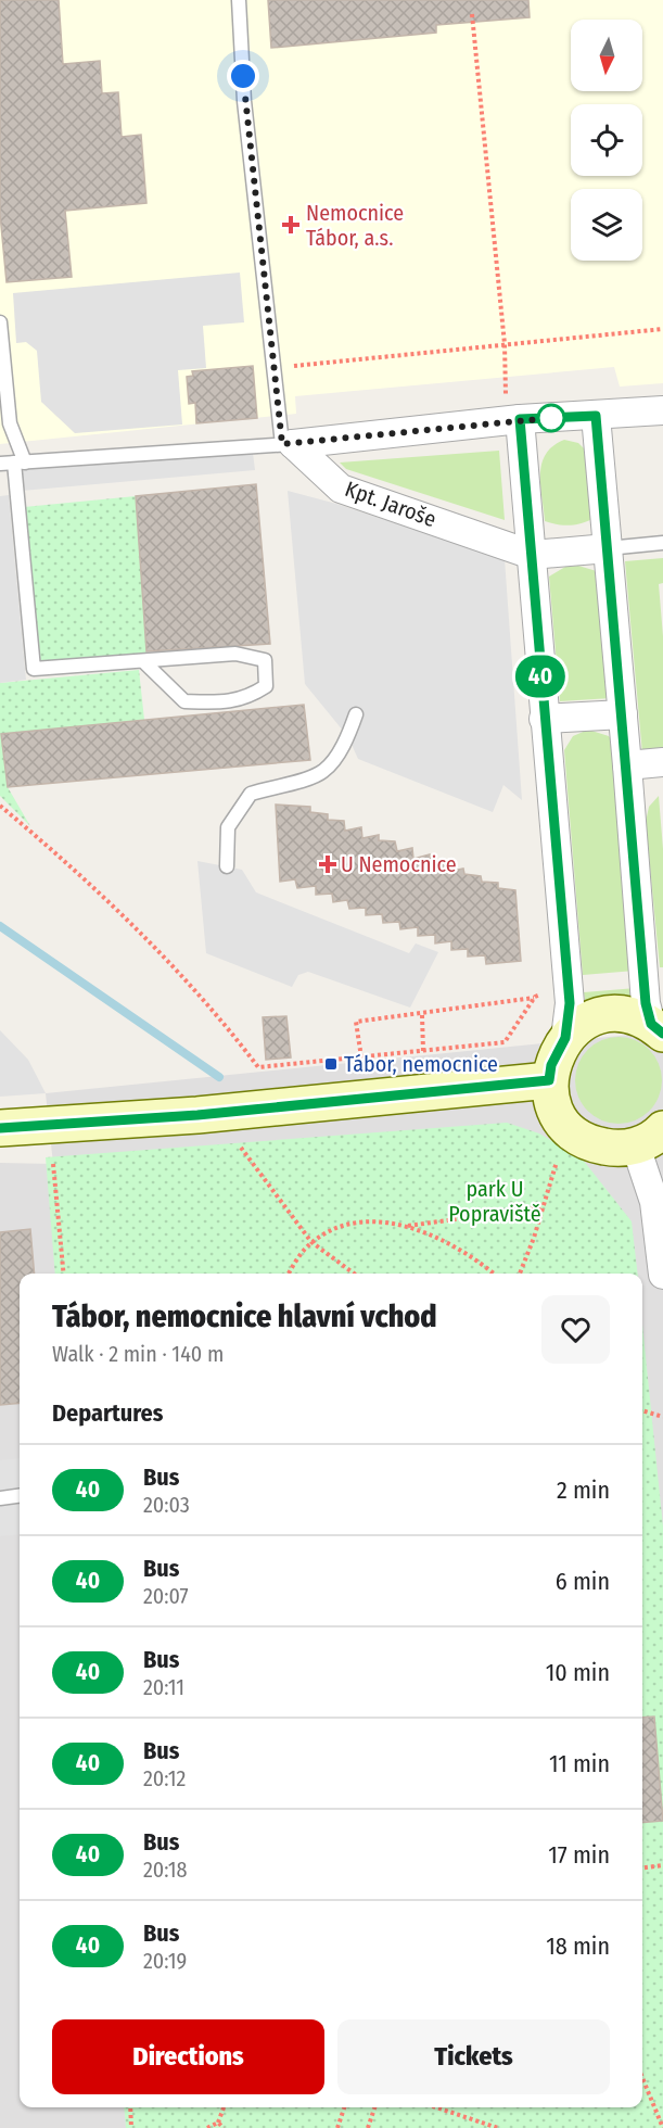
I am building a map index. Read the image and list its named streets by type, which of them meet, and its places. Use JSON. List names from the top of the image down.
{
  "streets": {
    "street": ["Kpt. Jaroše"]
  },
  "parks": ["park U Popraviště"],
  "places": {
    "health": ["Nemocnice Tábor, a.s.", "U Nemocnice"],
    "transit": ["Tábor, nemocnice"]
  },
  "lines": ["bus line 40"],
  "north": "bottom",
  "page": {
    "on_map": "40",
    "heading": [
      ["Tábor, nemocnice hlavní vchod", "Walk · 2 min · 140 m"],
      "Departures"
    ],
    "list": [
      {
        "mark": "40",
        "name": "Bus",
        "note": "20:03",
        "value": "2 min"
      },
      {
        "mark": "40",
        "name": "Bus",
        "note": "20:07",
        "value": "6 min"
      },
      {
        "mark": "40",
        "name": "Bus",
        "note": "20:11",
        "value": "10 min"
      },
      {
        "mark": "40",
        "name": "Bus",
        "note": "20:12",
        "value": "11 min"
      },
      {
        "mark": "40",
        "name": "Bus",
        "note": "20:18",
        "value": "17 min"
      },
      {
        "mark": "40",
        "name": "Bus",
        "note": "20:19",
        "value": "18 min"
      }
    ],
    "buttons": ["Directions", "Tickets"]
  }
}
